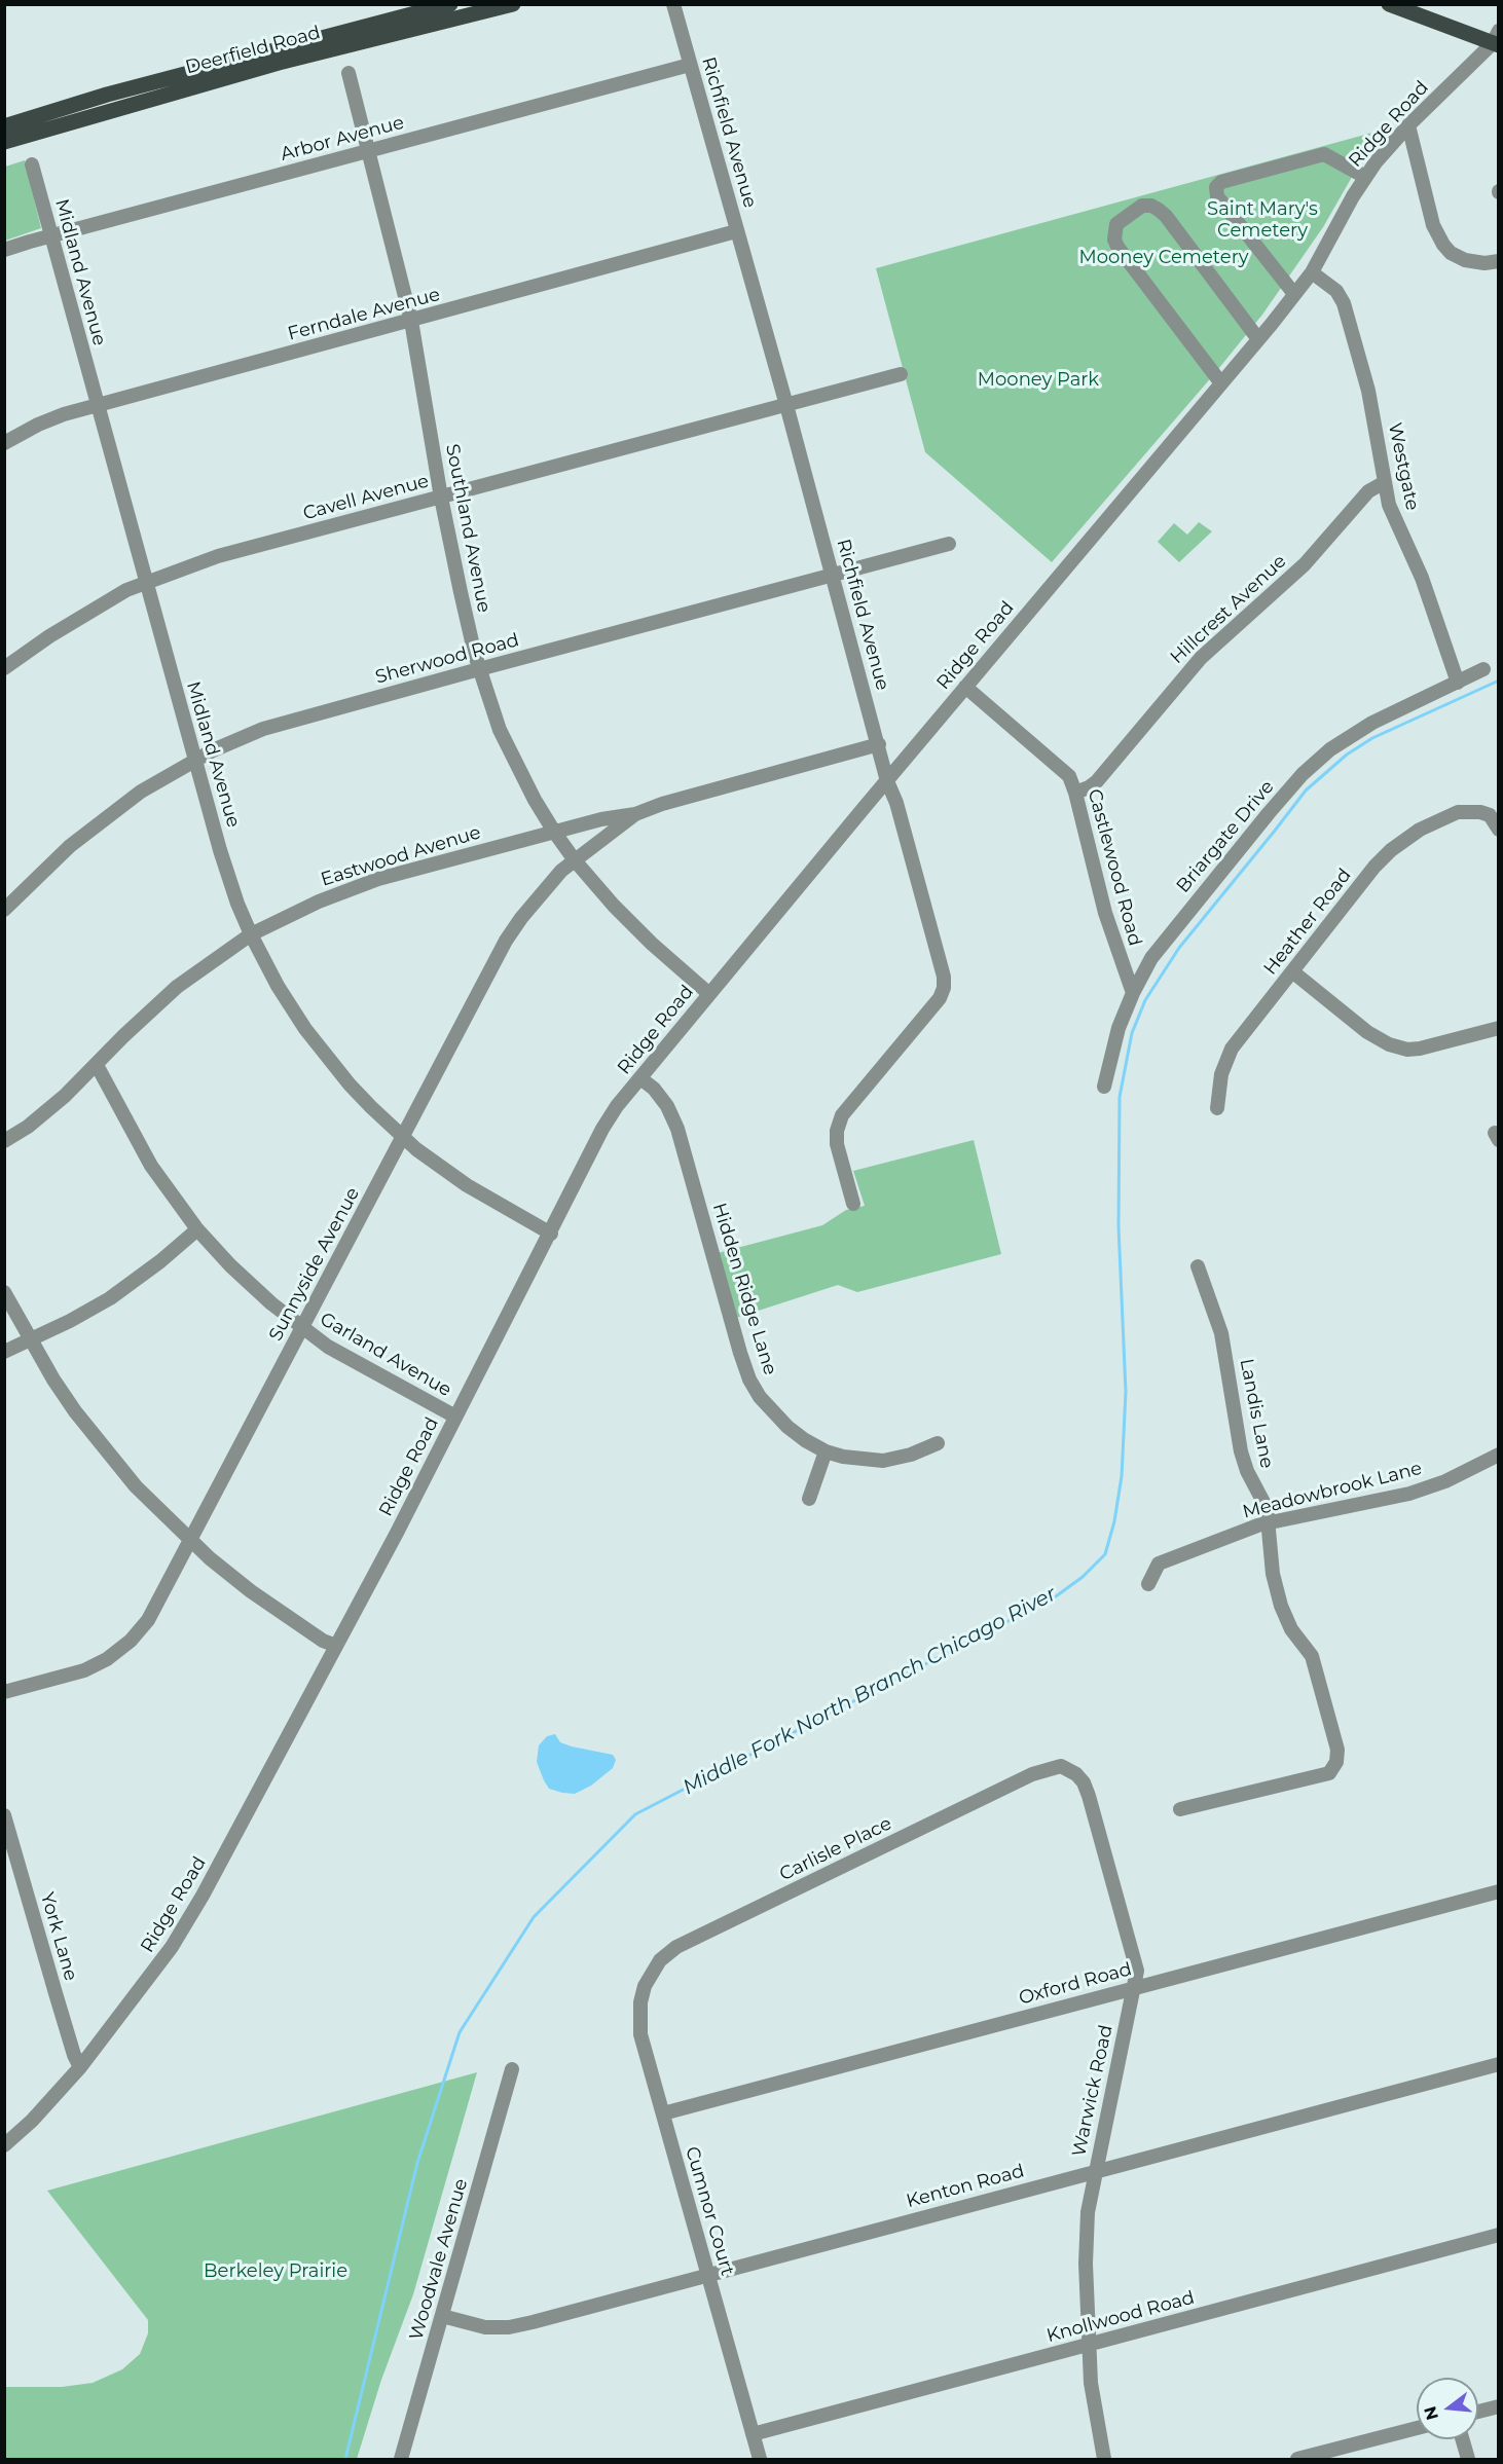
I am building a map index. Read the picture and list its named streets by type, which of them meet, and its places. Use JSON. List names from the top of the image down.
{
  "streets": {
    "main road": ["Deerfield Road"],
    "street": [
      "Ridge Road",
      "Richfield Avenue",
      "Arbor Avenue",
      "Midland Avenue",
      "Ferndale Avenue",
      "Westgate",
      "Cavell Avenue",
      "Southland Avenue",
      "Hillcrest Avenue",
      "Sherwood Road",
      "Briargate Drive",
      "Eastwood Avenue",
      "Castlewood Road",
      "Heather Road",
      "Sunnyside Avenue",
      "Hidden Ridge Lane",
      "Garland Avenue",
      "Landis Lane",
      "Meadowbrook Lane",
      "Carlisle Place",
      "York Lane",
      "Oxford Road",
      "Warwick Road",
      "Kenton Road",
      "Cumnor Court",
      "Woodvale Avenue",
      "Knollwood Road"
    ]
  },
  "crossings": [
    ["Ridge Road", "Richfield Avenue"],
    ["Ridge Road", "Midland Avenue"],
    ["Ridge Road", "Westgate"],
    ["Ridge Road", "Southland Avenue"],
    ["Ridge Road", "Castlewood Road"],
    ["Ridge Road", "Hidden Ridge Lane"],
    ["Ridge Road", "Garland Avenue"],
    ["Ridge Road", "York Lane"],
    ["Richfield Avenue", "Arbor Avenue"],
    ["Richfield Avenue", "Ferndale Avenue"],
    ["Richfield Avenue", "Cavell Avenue"],
    ["Richfield Avenue", "Sherwood Road"],
    ["Richfield Avenue", "Eastwood Avenue"],
    ["Arbor Avenue", "Midland Avenue"],
    ["Arbor Avenue", "Southland Avenue"],
    ["Midland Avenue", "Ferndale Avenue"],
    ["Midland Avenue", "Cavell Avenue"],
    ["Midland Avenue", "Sherwood Road"],
    ["Midland Avenue", "Eastwood Avenue"],
    ["Midland Avenue", "Sunnyside Avenue"],
    ["Ferndale Avenue", "Southland Avenue"],
    ["Westgate", "Hillcrest Avenue"],
    ["Westgate", "Briargate Drive"],
    ["Cavell Avenue", "Southland Avenue"],
    ["Southland Avenue", "Sherwood Road"],
    ["Southland Avenue", "Eastwood Avenue"],
    ["Southland Avenue", "Sunnyside Avenue"],
    ["Hillcrest Avenue", "Castlewood Road"],
    ["Briargate Drive", "Castlewood Road"],
    ["Eastwood Avenue", "Sunnyside Avenue"],
    ["Eastwood Avenue", "Garland Avenue"],
    ["Sunnyside Avenue", "Garland Avenue"],
    ["Landis Lane", "Meadowbrook Lane"],
    ["Carlisle Place", "Warwick Road"],
    ["Carlisle Place", "Cumnor Court"],
    ["Oxford Road", "Warwick Road"],
    ["Oxford Road", "Cumnor Court"],
    ["Warwick Road", "Kenton Road"],
    ["Warwick Road", "Knollwood Road"],
    ["Kenton Road", "Cumnor Court"],
    ["Kenton Road", "Woodvale Avenue"],
    ["Cumnor Court", "Knollwood Road"]
  ],
  "water": ["Middle Fork North Branch Chicago River"],
  "parks": [
    "Saint Mary's Cemetery",
    "Mooney Cemetery",
    "Mooney Park",
    "Berkeley Prairie"
  ],
  "north": "left"
}
